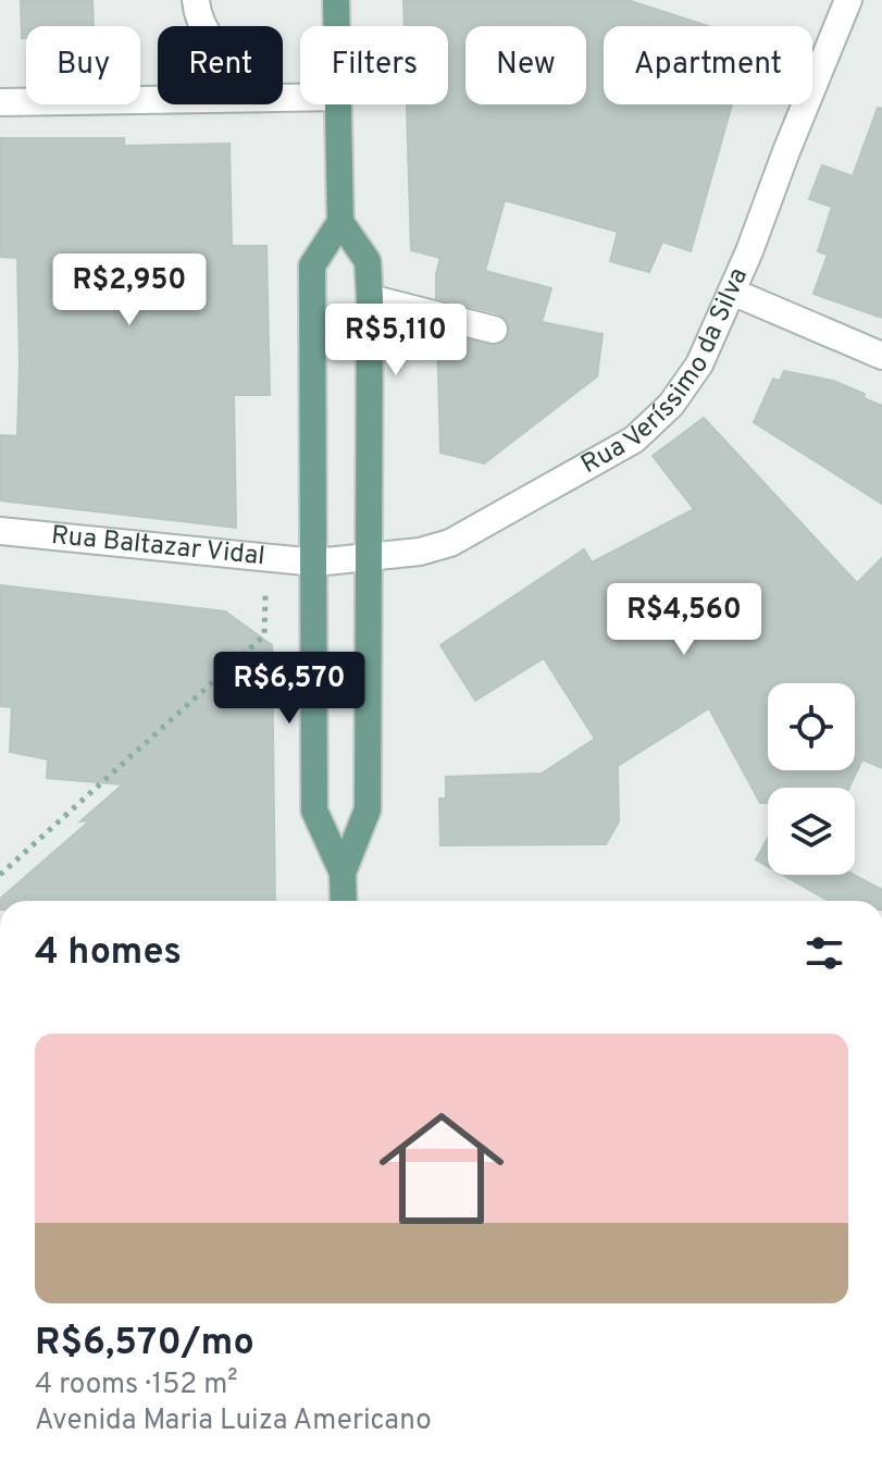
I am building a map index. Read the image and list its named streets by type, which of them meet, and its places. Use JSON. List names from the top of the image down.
{
  "streets": {
    "street": ["Rua Veríssimo da Silva", "Rua Baltazar Vidal"]
  },
  "crossings": [
    ["Rua Veríssimo da Silva", "Rua Baltazar Vidal"]
  ],
  "page": {
    "chip": [
      "Buy",
      "Rent",
      "Filters",
      "New",
      "Apartment"
    ],
    "price": [
      "R$2,950",
      "R$5,110",
      "R$4,560",
      "R$6,570"
    ],
    "heading": "4 homes",
    "list": [
      {
        "name": "R$6,570/mo",
        "note": "4 rooms · 152 m² · Avenida Maria Luiza Americano"
      }
    ]
  }
}
